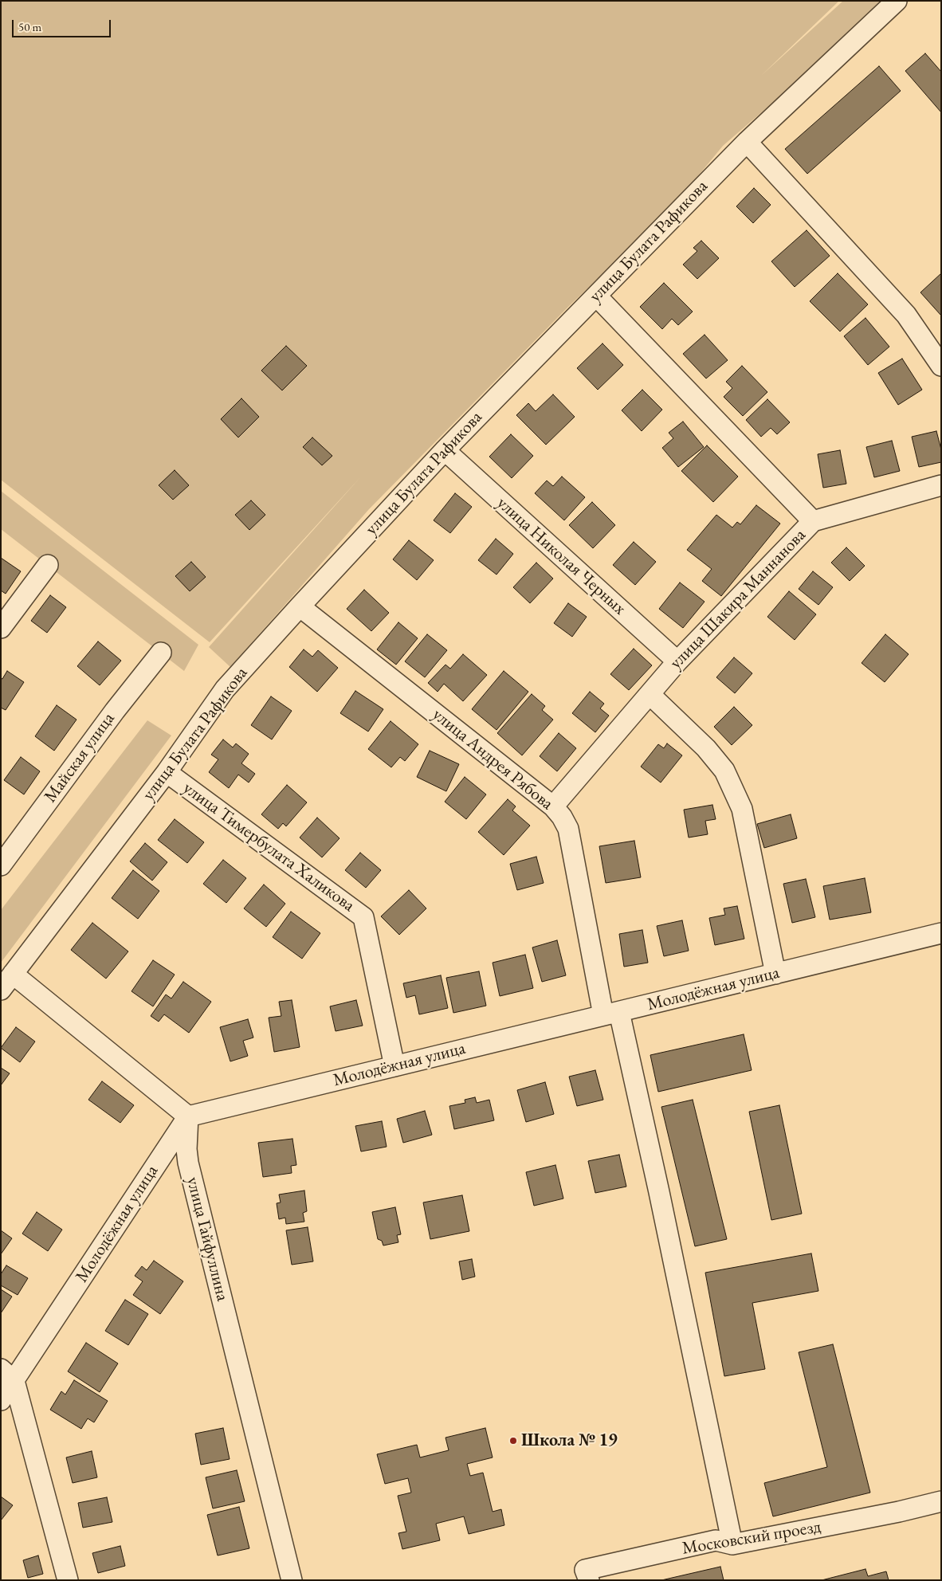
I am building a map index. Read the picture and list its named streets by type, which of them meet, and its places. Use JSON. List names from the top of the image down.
{
  "streets": {
    "street": [
      "улица Булата Рафикова",
      "улица Николая Черных",
      "улица Шакира Маннанова",
      "Майская улица",
      "улица Андрея Рябова",
      "улица Тимербулата Халикова",
      "Молодёжная улица",
      "улица Гайфуллина",
      "Московский проезд"
    ]
  },
  "crossings": [
    ["улица Булата Рафикова", "улица Николая Черных"],
    ["улица Булата Рафикова", "улица Шакира Маннанова"],
    ["улица Булата Рафикова", "улица Андрея Рябова"],
    ["улица Булата Рафикова", "улица Тимербулата Халикова"],
    ["улица Николая Черных", "улица Шакира Маннанова"],
    ["улица Шакира Маннанова", "улица Андрея Рябова"],
    ["улица Андрея Рябова", "Молодёжная улица"],
    ["улица Андрея Рябова", "Московский проезд"],
    ["улица Тимербулата Халикова", "Молодёжная улица"],
    ["Молодёжная улица", "улица Гайфуллина"]
  ],
  "places": ["Школа № 19"],
  "scale_bar": "50 m"
}
